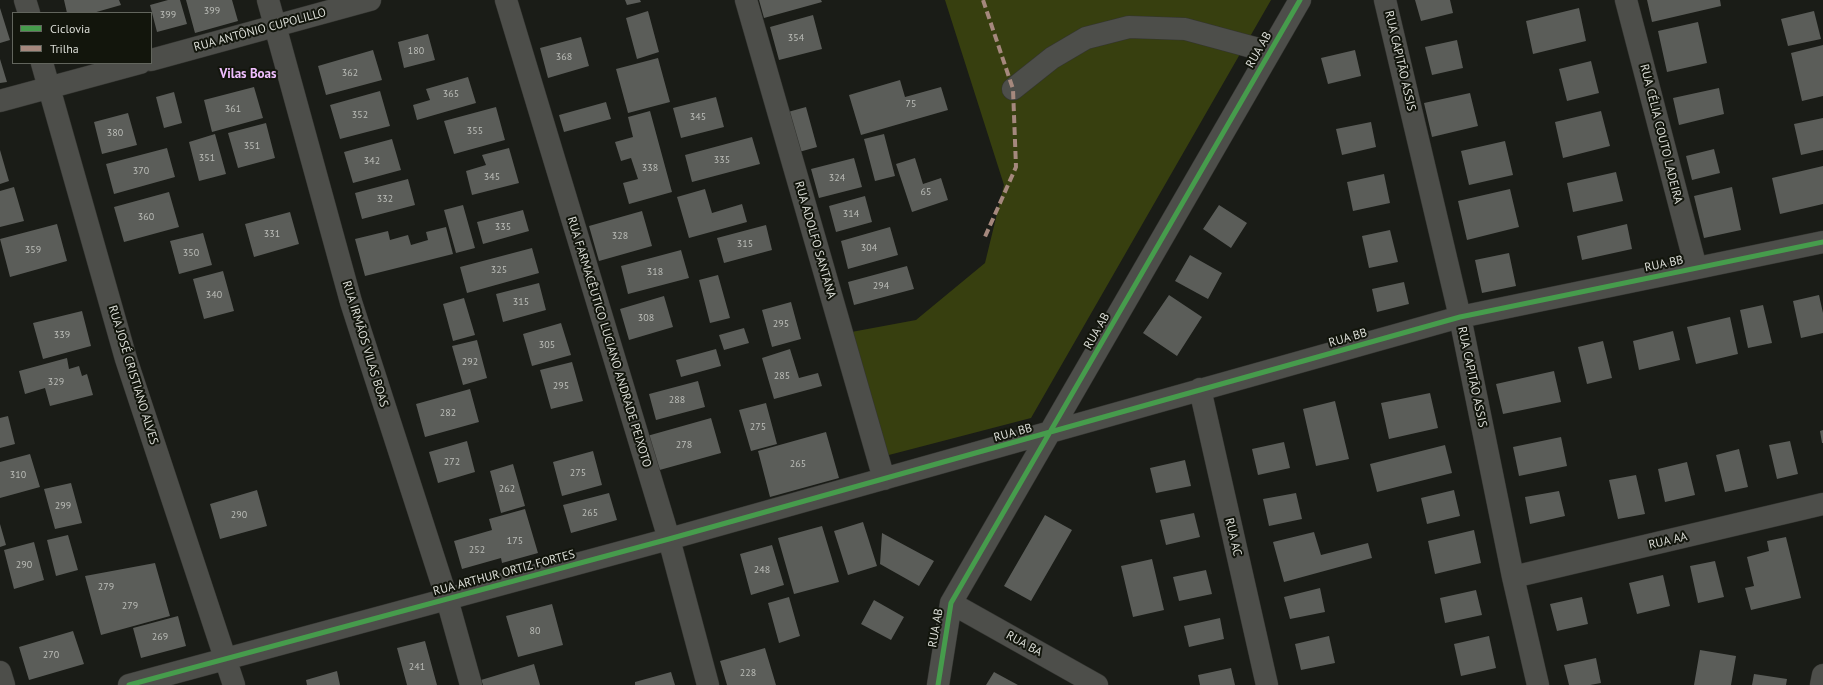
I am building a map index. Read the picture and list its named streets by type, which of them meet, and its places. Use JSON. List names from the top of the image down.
{
  "streets": {
    "street": [
      "RUA ANTÔNIO CUPOLILLO",
      "RUA AB",
      "RUA CAPITÃO ASSIS",
      "RUA CÉLIA COUTO LADEIRA",
      "RUA ADOLFO SANTANA",
      "RUA BB",
      "RUA FARMACÊUTICO LUCIANO ANDRADE PEIXOTO",
      "RUA IRMÃOS VILAS BOAS",
      "RUA JOSÉ CRISTIANO ALVES",
      "RUA AC",
      "RUA AA",
      "RUA ARTHUR ORTIZ FORTES",
      "RUA BA"
    ]
  },
  "crossings": [
    ["RUA ANTÔNIO CUPOLILLO", "RUA IRMÃOS VILAS BOAS"],
    ["RUA AB", "RUA BB"],
    ["RUA AB", "RUA BA"],
    ["RUA CAPITÃO ASSIS", "RUA BB"],
    ["RUA CAPITÃO ASSIS", "RUA AA"],
    ["RUA CÉLIA COUTO LADEIRA", "RUA BB"],
    ["RUA ADOLFO SANTANA", "RUA BB"],
    ["RUA ADOLFO SANTANA", "RUA ARTHUR ORTIZ FORTES"],
    ["RUA BB", "RUA AC"],
    ["RUA BB", "RUA ARTHUR ORTIZ FORTES"],
    ["RUA FARMACÊUTICO LUCIANO ANDRADE PEIXOTO", "RUA ARTHUR ORTIZ FORTES"],
    ["RUA IRMÃOS VILAS BOAS", "RUA ARTHUR ORTIZ FORTES"],
    ["RUA JOSÉ CRISTIANO ALVES", "RUA ARTHUR ORTIZ FORTES"]
  ],
  "districts": ["Vilas Boas"],
  "house_numbers": [
    "399",
    "399",
    "354",
    "180",
    "368",
    "362",
    "365",
    "75",
    "361",
    "352",
    "345",
    "355",
    "380",
    "351",
    "351",
    "335",
    "342",
    "338",
    "370",
    "345",
    "324",
    "65",
    "332",
    "314",
    "360",
    "335",
    "331",
    "328",
    "315",
    "304",
    "359",
    "350",
    "325",
    "318",
    "294",
    "340",
    "315",
    "308",
    "295",
    "339",
    "305",
    "292",
    "285",
    "329",
    "295",
    "288",
    "282",
    "275",
    "278",
    "272",
    "265",
    "275",
    "310",
    "262",
    "299",
    "265",
    "290",
    "175",
    "252",
    "290",
    "248",
    "279",
    "279",
    "80",
    "269",
    "270",
    "241",
    "228"
  ],
  "legend": ["Ciclovia", "Trilha"]
}
